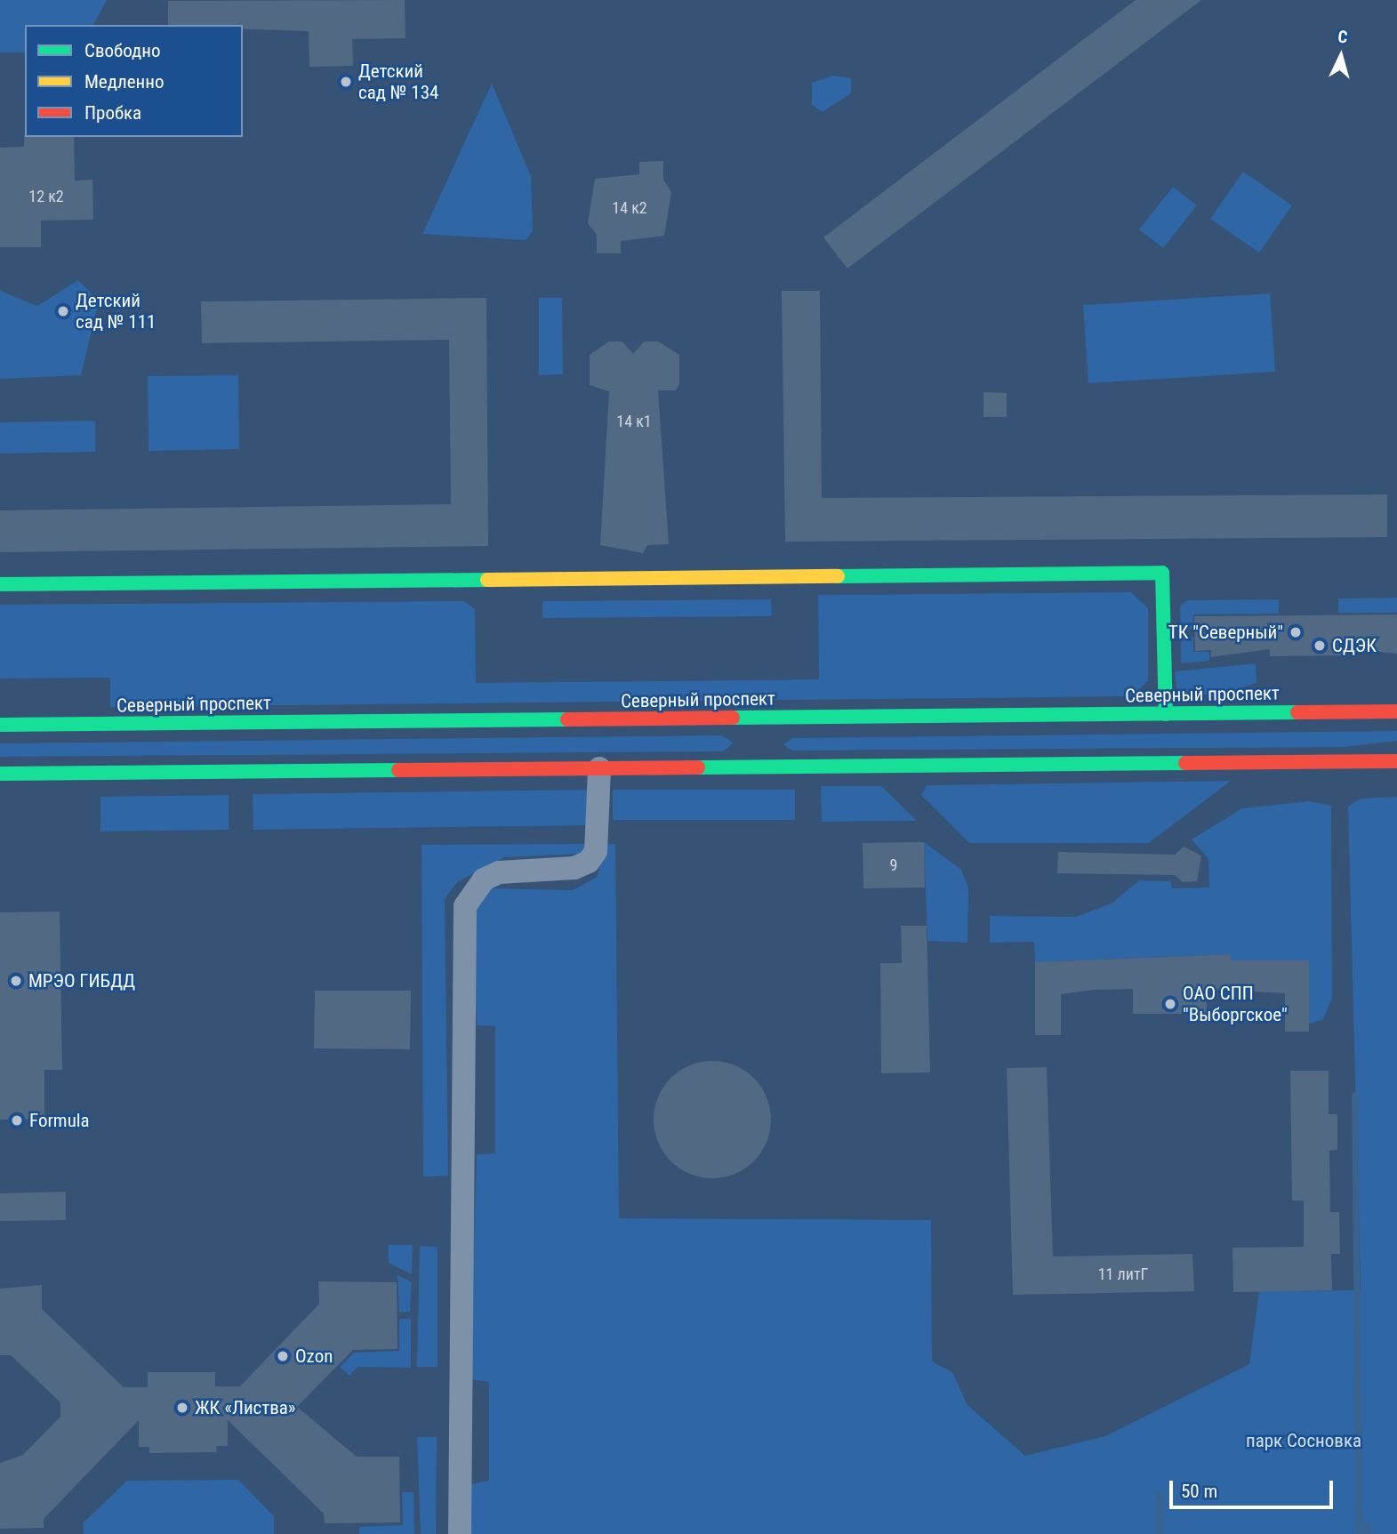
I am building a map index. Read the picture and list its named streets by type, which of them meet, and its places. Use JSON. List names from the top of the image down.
{
  "streets": {
    "main road": ["Северный проспект"]
  },
  "parks": ["парк Сосновка"],
  "places": [
    "Детский сад № 134",
    "Детский сад № 111",
    "ТК \"Северный\"",
    "СДЭК",
    "МРЭО ГИБДД",
    "ОАО СПП \"Выборгское\"",
    "Formula",
    "Ozon",
    "ЖК «Листва»"
  ],
  "house_numbers": [
    "12 к2",
    "14 к2",
    "14 к1",
    "9",
    "11 литГ"
  ],
  "legend": ["Свободно", "Медленно", "Пробка"],
  "scale_bar": "50 m",
  "north": "top"
}
